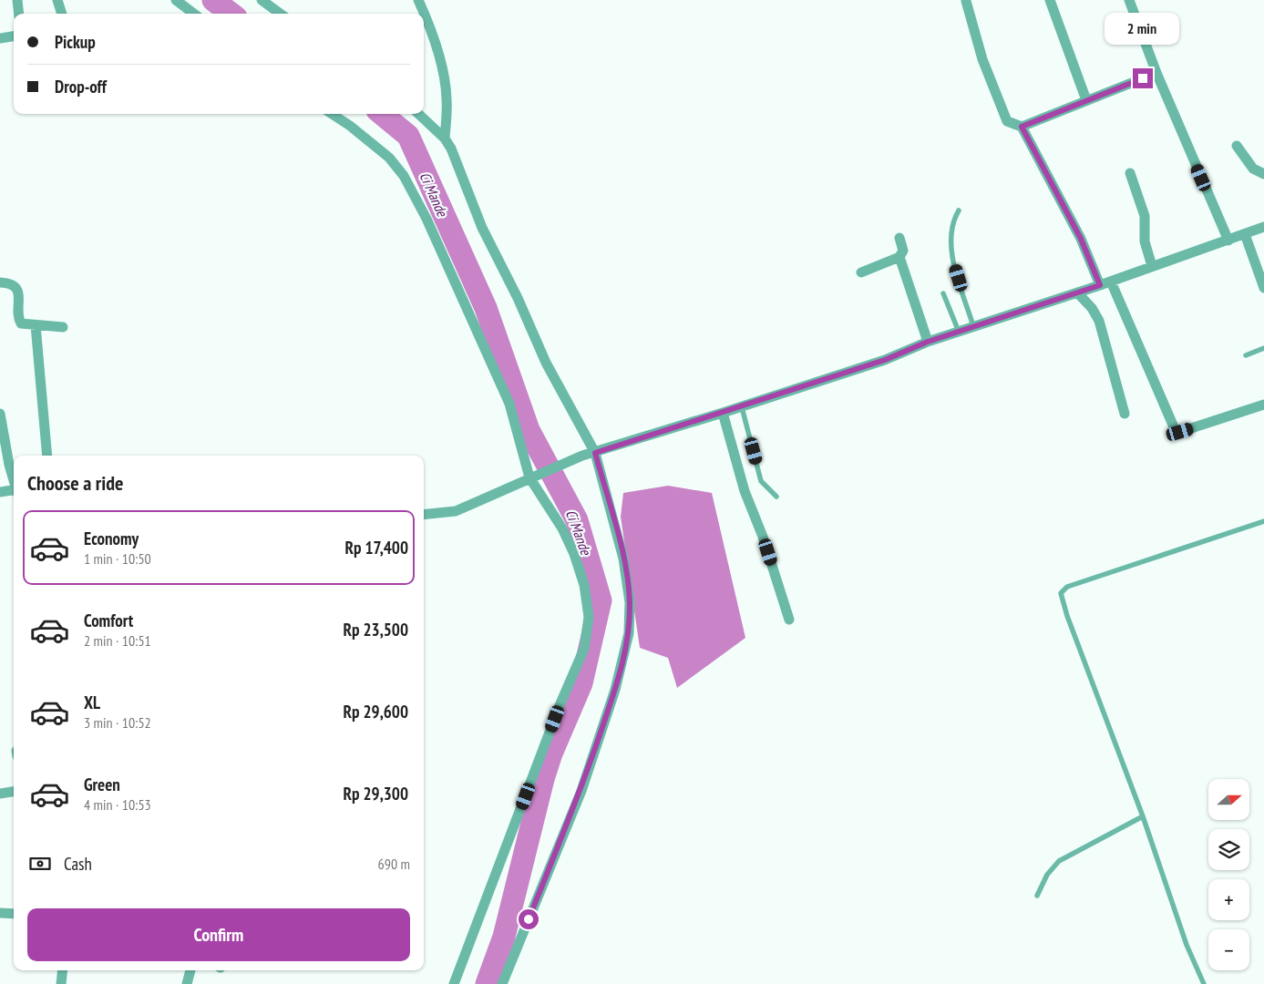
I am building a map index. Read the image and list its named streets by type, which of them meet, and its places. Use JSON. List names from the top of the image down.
{
  "water": ["Ci Mande"],
  "north": "right",
  "page": {
    "bubble": "2 min",
    "banner": ["Pickup", "Drop-off"],
    "heading": "Choose a ride",
    "list": [
      {
        "name": "Economy",
        "note": "1 min · 10:50",
        "value": "Rp 17,400"
      },
      {
        "name": "Comfort",
        "note": "2 min · 10:51",
        "value": "Rp 23,500"
      },
      {
        "name": "XL",
        "note": "3 min · 10:52",
        "value": "Rp 29,600"
      },
      {
        "name": "Green",
        "note": "4 min · 10:53",
        "value": "Rp 29,300"
      }
    ],
    "map_buttons": ["+", "−"],
    "pay": ["Cash", "690 m"],
    "buttons": "Confirm"
  }
}
